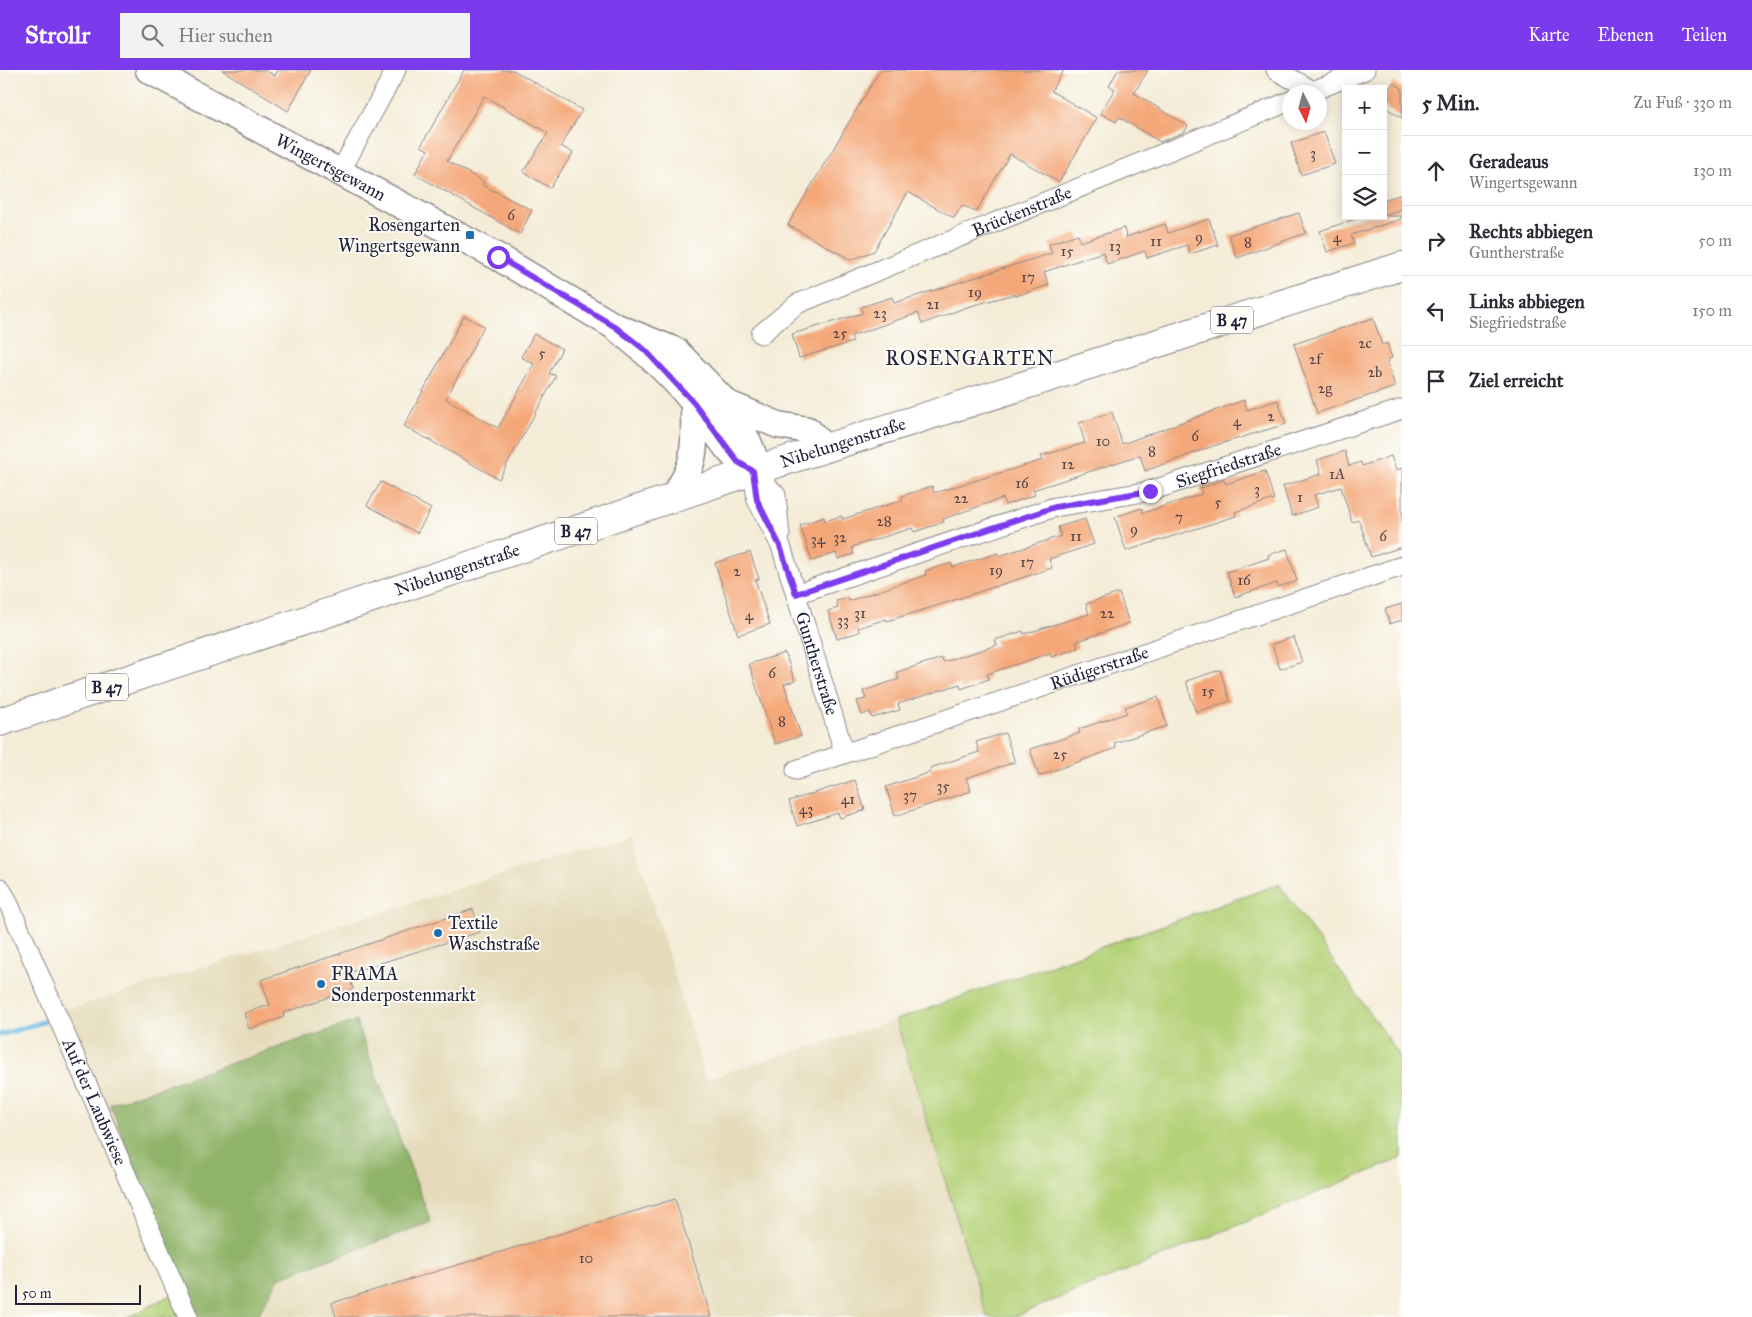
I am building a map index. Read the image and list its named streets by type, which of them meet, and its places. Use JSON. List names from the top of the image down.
{
  "streets": {
    "main road": ["Wingertsgewann", "B 47", "Nibelungenstraße"],
    "street": [
      "Brückenstraße",
      "Siegfriedstraße",
      "Guntherstraße",
      "Rüdigerstraße",
      "Auf der Laubwiese"
    ]
  },
  "crossings": [
    ["Wingertsgewann", "Nibelungenstraße"],
    ["Wingertsgewann", "Guntherstraße"],
    ["Nibelungenstraße", "Guntherstraße"],
    ["Siegfriedstraße", "Guntherstraße"],
    ["Guntherstraße", "Rüdigerstraße"]
  ],
  "districts": ["ROSENGARTEN"],
  "places": {
    "transit": ["Rosengarten Wingertsgewann"],
    "other": ["Textile Waschstraße", "FRAMA Sonderpostenmarkt"]
  },
  "house_numbers": [
    "3",
    "6",
    "9",
    "4",
    "11",
    "8",
    "13",
    "15",
    "17",
    "19",
    "21",
    "23",
    "25",
    "2c",
    "5",
    "2f",
    "2b",
    "2g",
    "2",
    "4",
    "6",
    "10",
    "8",
    "12",
    "1A",
    "16",
    "3",
    "1",
    "22",
    "5",
    "7",
    "28",
    "9",
    "11",
    "6",
    "32",
    "34",
    "17",
    "19",
    "2",
    "16",
    "31",
    "22",
    "4",
    "33",
    "6",
    "15",
    "8",
    "25",
    "35",
    "37",
    "41",
    "43",
    "10"
  ],
  "scale_bar": "50 m",
  "north": "bottom",
  "page": {
    "header": "Strollr",
    "search": "Hier suchen",
    "nav": ["Karte", "Ebenen", "Teilen"],
    "heading": ["5 Min.", "Zu Fuß · 330 m"],
    "map_buttons": ["+", "−"],
    "list": [
      ["Geradeaus", "Wingertsgewann", "130 m"],
      ["Rechts abbiegen", "Guntherstraße", "50 m"],
      ["Links abbiegen", "Siegfriedstraße", "150 m"],
      "Ziel erreicht"
    ],
    "scale": "50 m"
  }
}
